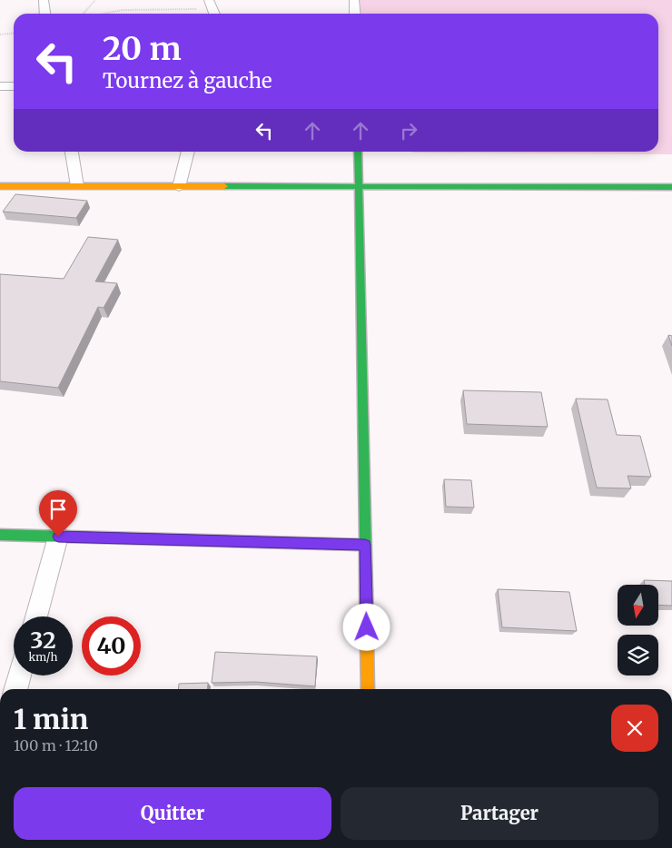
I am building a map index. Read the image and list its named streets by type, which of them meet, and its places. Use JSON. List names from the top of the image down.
{
  "north": "bottom",
  "page": {
    "turn": ["20 m", "Tournez à gauche"],
    "speed": "32 km/h",
    "limit": "40",
    "heading": ["1 min", "100 m · 12:10"],
    "buttons": ["Quitter", "Partager"]
  }
}
